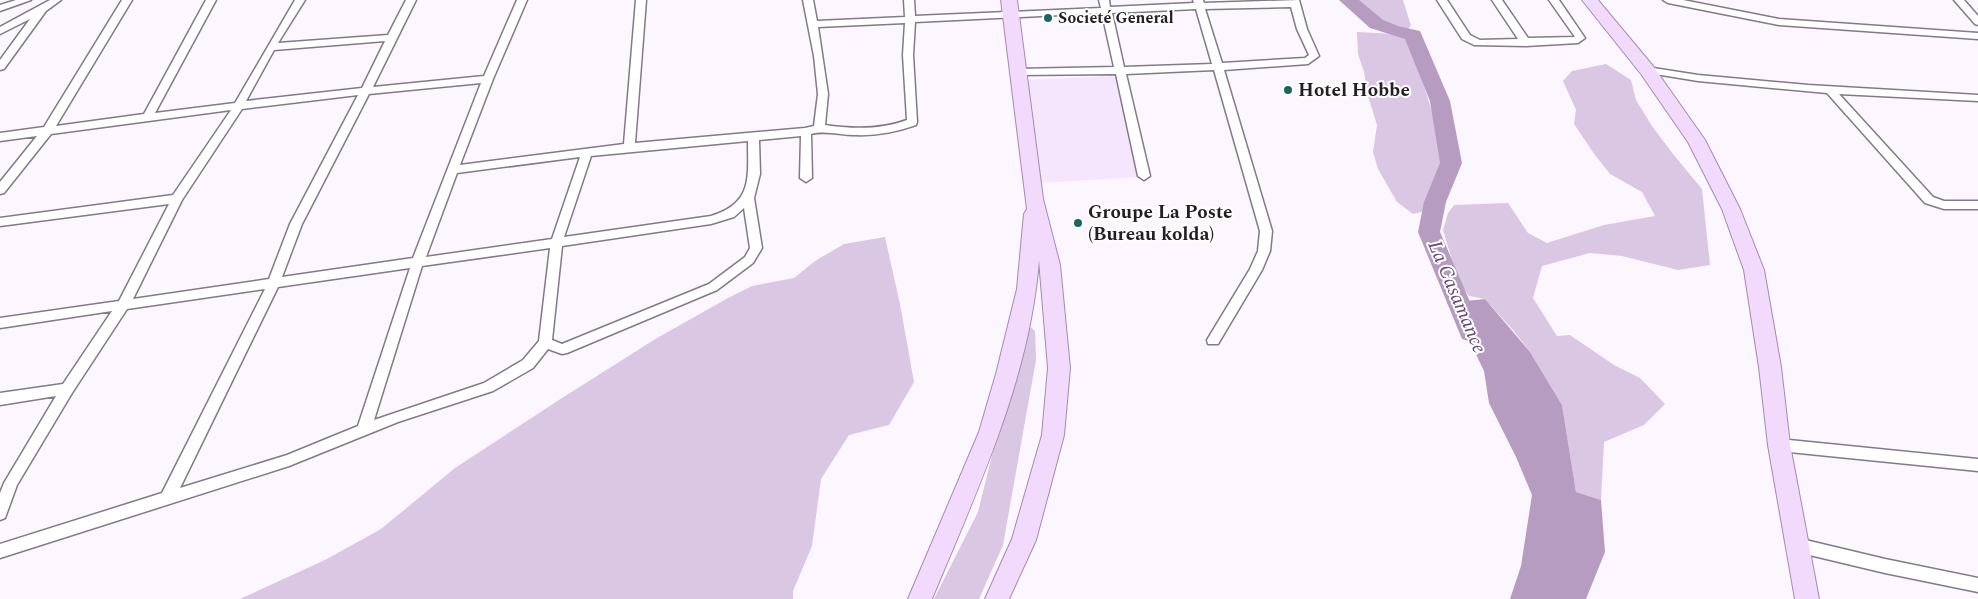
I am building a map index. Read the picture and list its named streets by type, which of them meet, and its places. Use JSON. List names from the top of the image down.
{
  "water": ["La Casamance"],
  "places": ["Societé General", "Hotel Hobbe", "Groupe La Poste (Bureau kolda)"]
}
